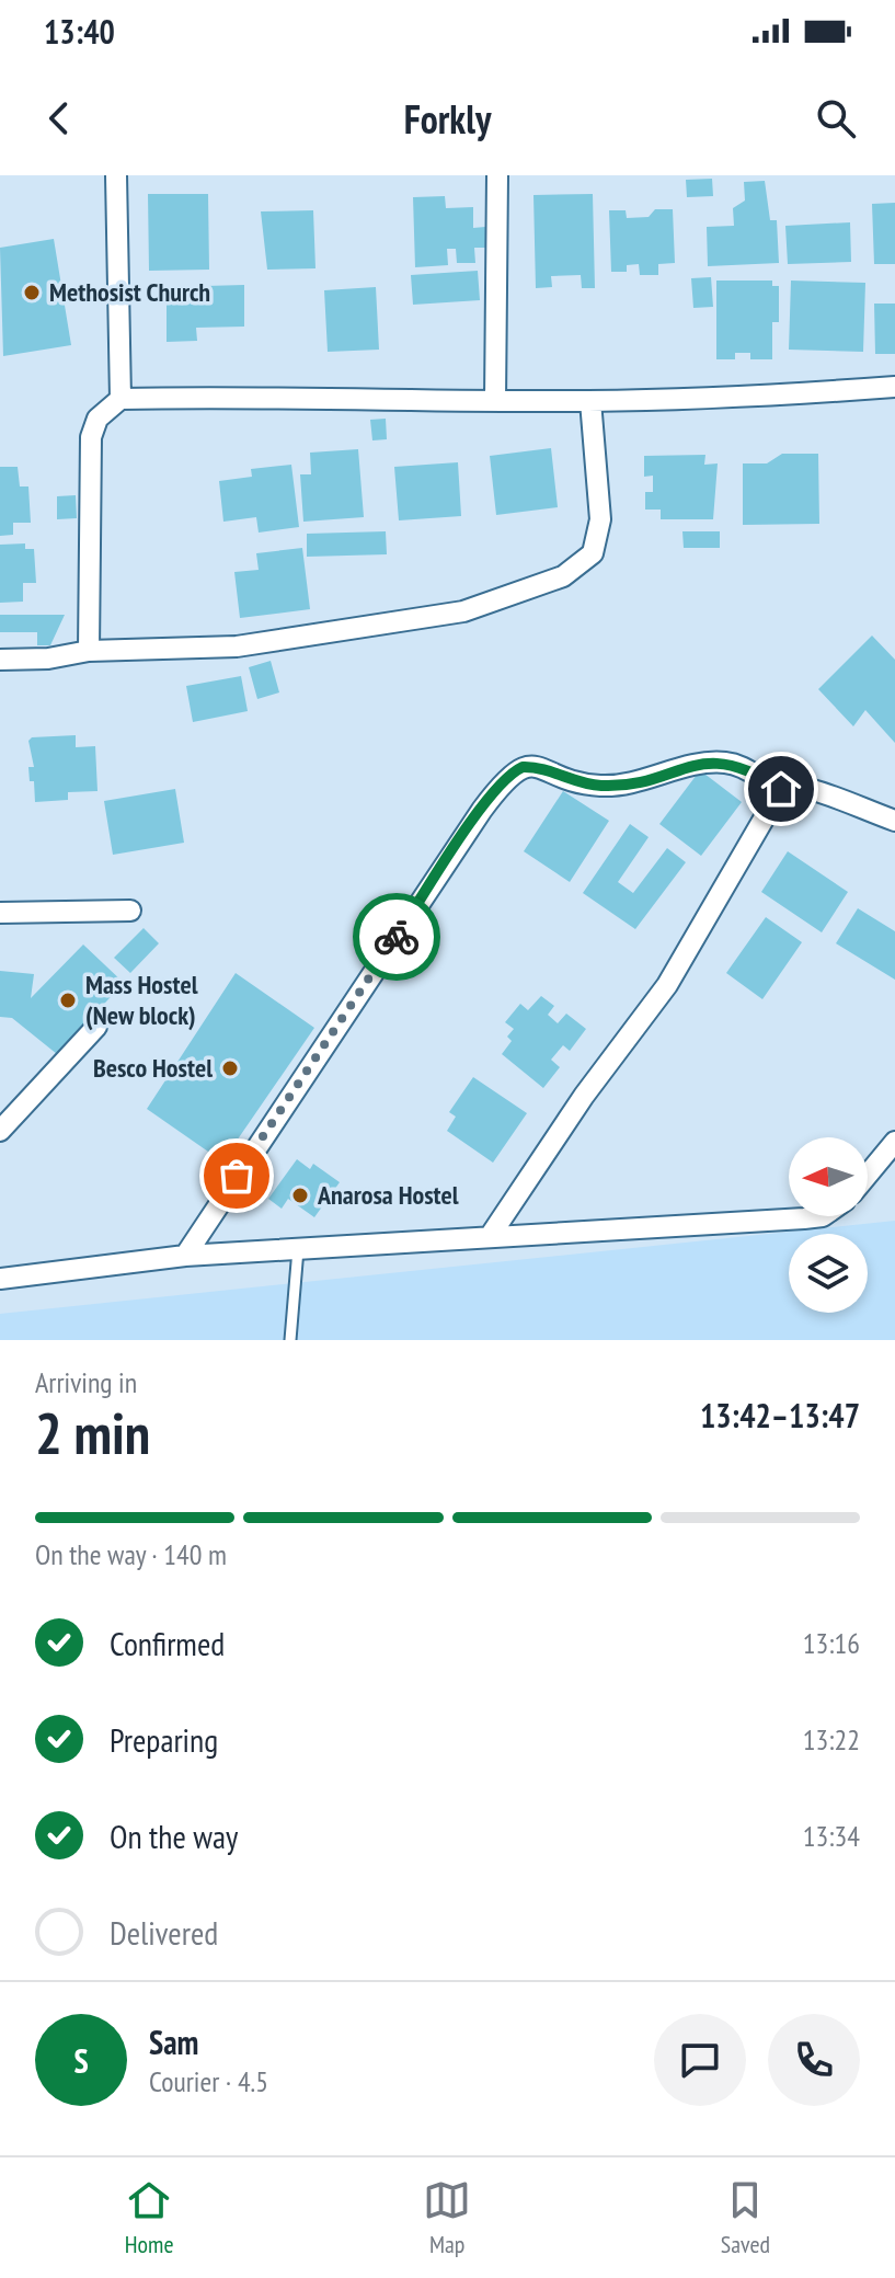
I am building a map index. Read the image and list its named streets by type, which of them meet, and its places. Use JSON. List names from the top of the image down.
{
  "places": [
    "Methosist Church",
    "Mass Hostel (New block)",
    "Besco Hostel",
    "Anarosa Hostel"
  ],
  "north": "left",
  "page": {
    "status": "13:40",
    "header": "Forkly",
    "heading": ["2 min", "Arriving in", "13:42–13:47"],
    "panel": ["Sam", "Courier · 4.5"],
    "bar": "On the way · 140 m",
    "list": [
      ["Confirmed", "13:16"],
      ["Preparing", "13:22"],
      ["On the way", "13:34"],
      "Delivered"
    ],
    "round": "S",
    "tabs": ["Home", "Map", "Saved"]
  }
}
